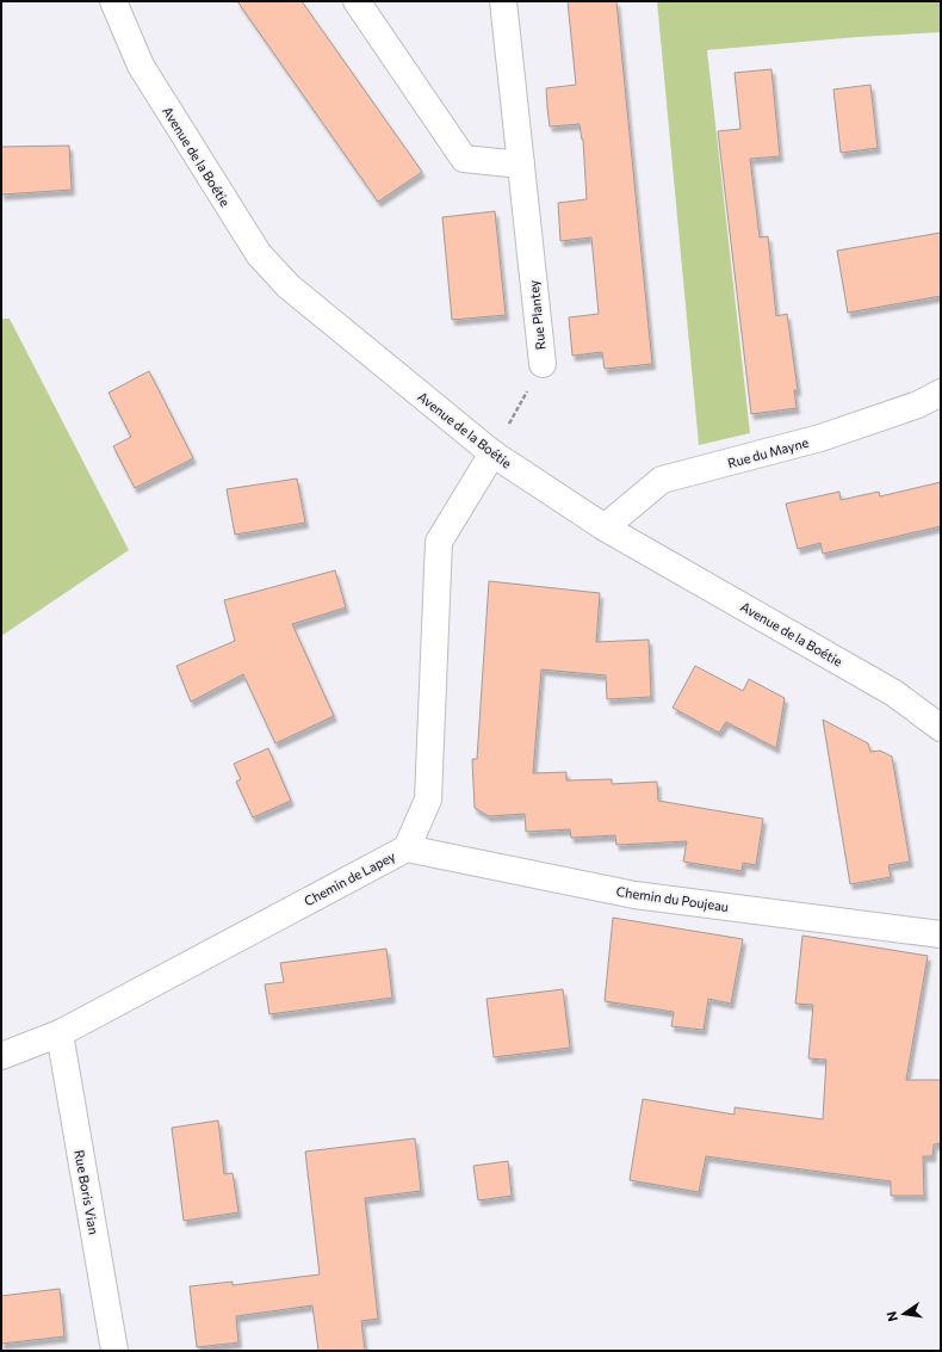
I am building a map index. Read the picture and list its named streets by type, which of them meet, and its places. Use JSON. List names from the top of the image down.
{
  "streets": {
    "street": [
      "Avenue de la Boétie",
      "Rue Plantey",
      "Rue du Mayne",
      "Chemin de Lapey",
      "Chemin du Poujeau",
      "Rue Boris Vian"
    ]
  },
  "crossings": [
    ["Avenue de la Boétie", "Rue Plantey"],
    ["Avenue de la Boétie", "Rue du Mayne"],
    ["Avenue de la Boétie", "Chemin de Lapey"],
    ["Rue Plantey", "Chemin de Lapey"],
    ["Chemin de Lapey", "Chemin du Poujeau"],
    ["Chemin de Lapey", "Rue Boris Vian"]
  ],
  "north": "left"
}
